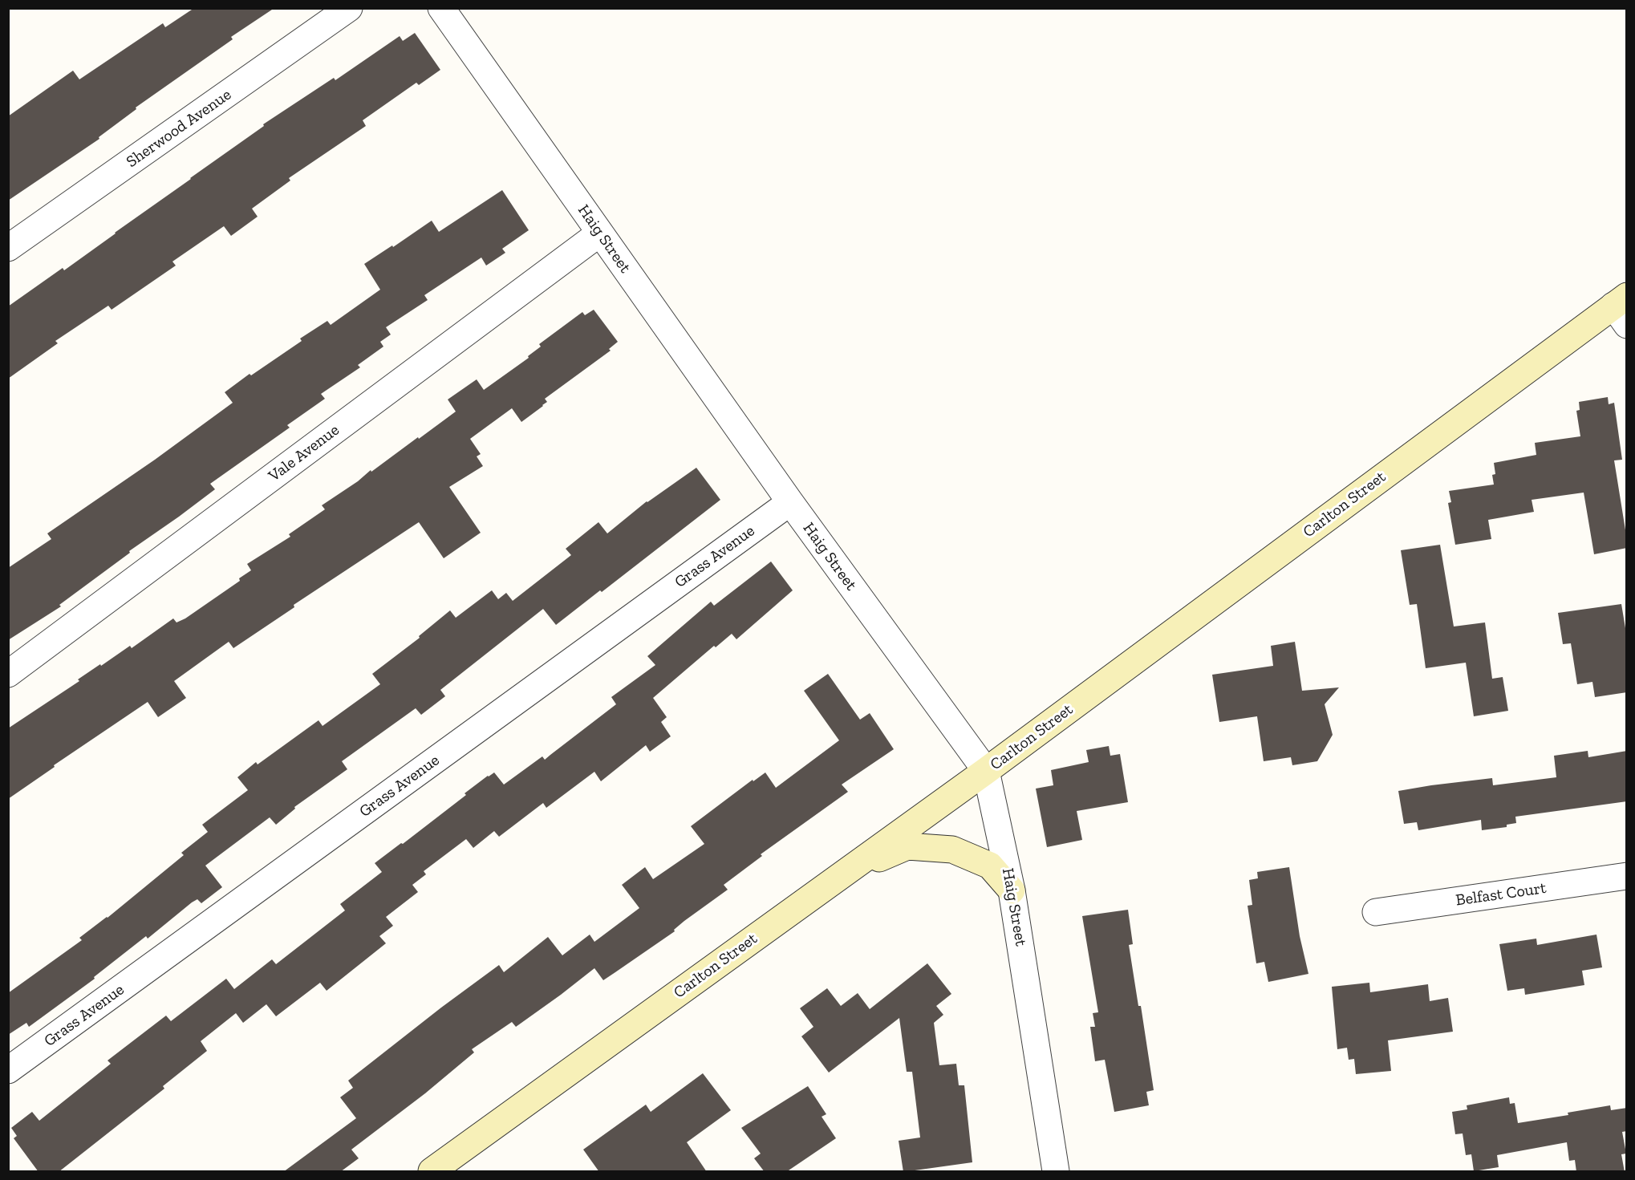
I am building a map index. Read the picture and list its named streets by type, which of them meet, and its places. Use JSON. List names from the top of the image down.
{
  "streets": {
    "main road": ["Carlton Street"],
    "street": [
      "Sherwood Avenue",
      "Haig Street",
      "Vale Avenue",
      "Grass Avenue",
      "Belfast Court"
    ]
  },
  "crossings": [
    ["Haig Street", "Vale Avenue"],
    ["Haig Street", "Carlton Street"],
    ["Haig Street", "Grass Avenue"]
  ]
}
